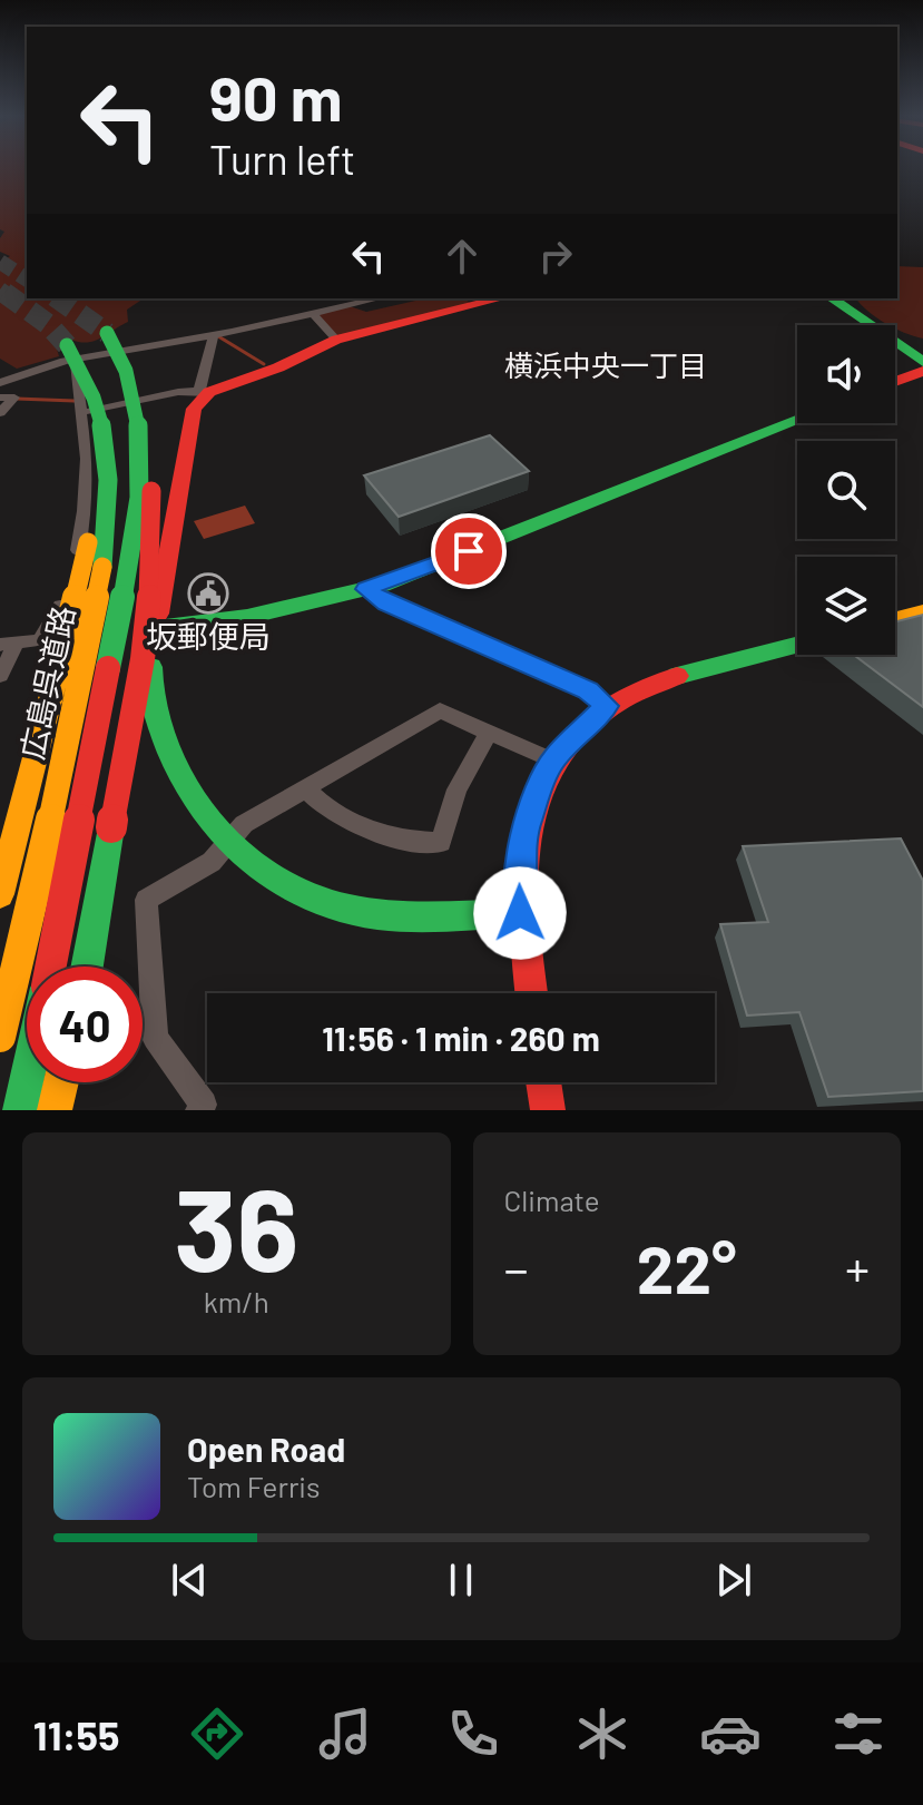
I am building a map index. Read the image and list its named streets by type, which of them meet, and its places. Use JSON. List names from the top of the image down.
{
  "streets": {
    "main road": ["広島呉道路"]
  },
  "districts": ["横浜中央一丁目"],
  "places": {
    "public building": ["坂郵便局"]
  },
  "page": {
    "turn": ["90 m", "Turn left"],
    "limit": "40",
    "trip": "11:56 · 1 min · 260 m",
    "tile": [
      ["36", "km/h"],
      "Climate"
    ],
    "heat": ["−", "22°", "+"],
    "song": ["Open Road", "Tom Ferris"],
    "tabs": "11:55"
  }
}
